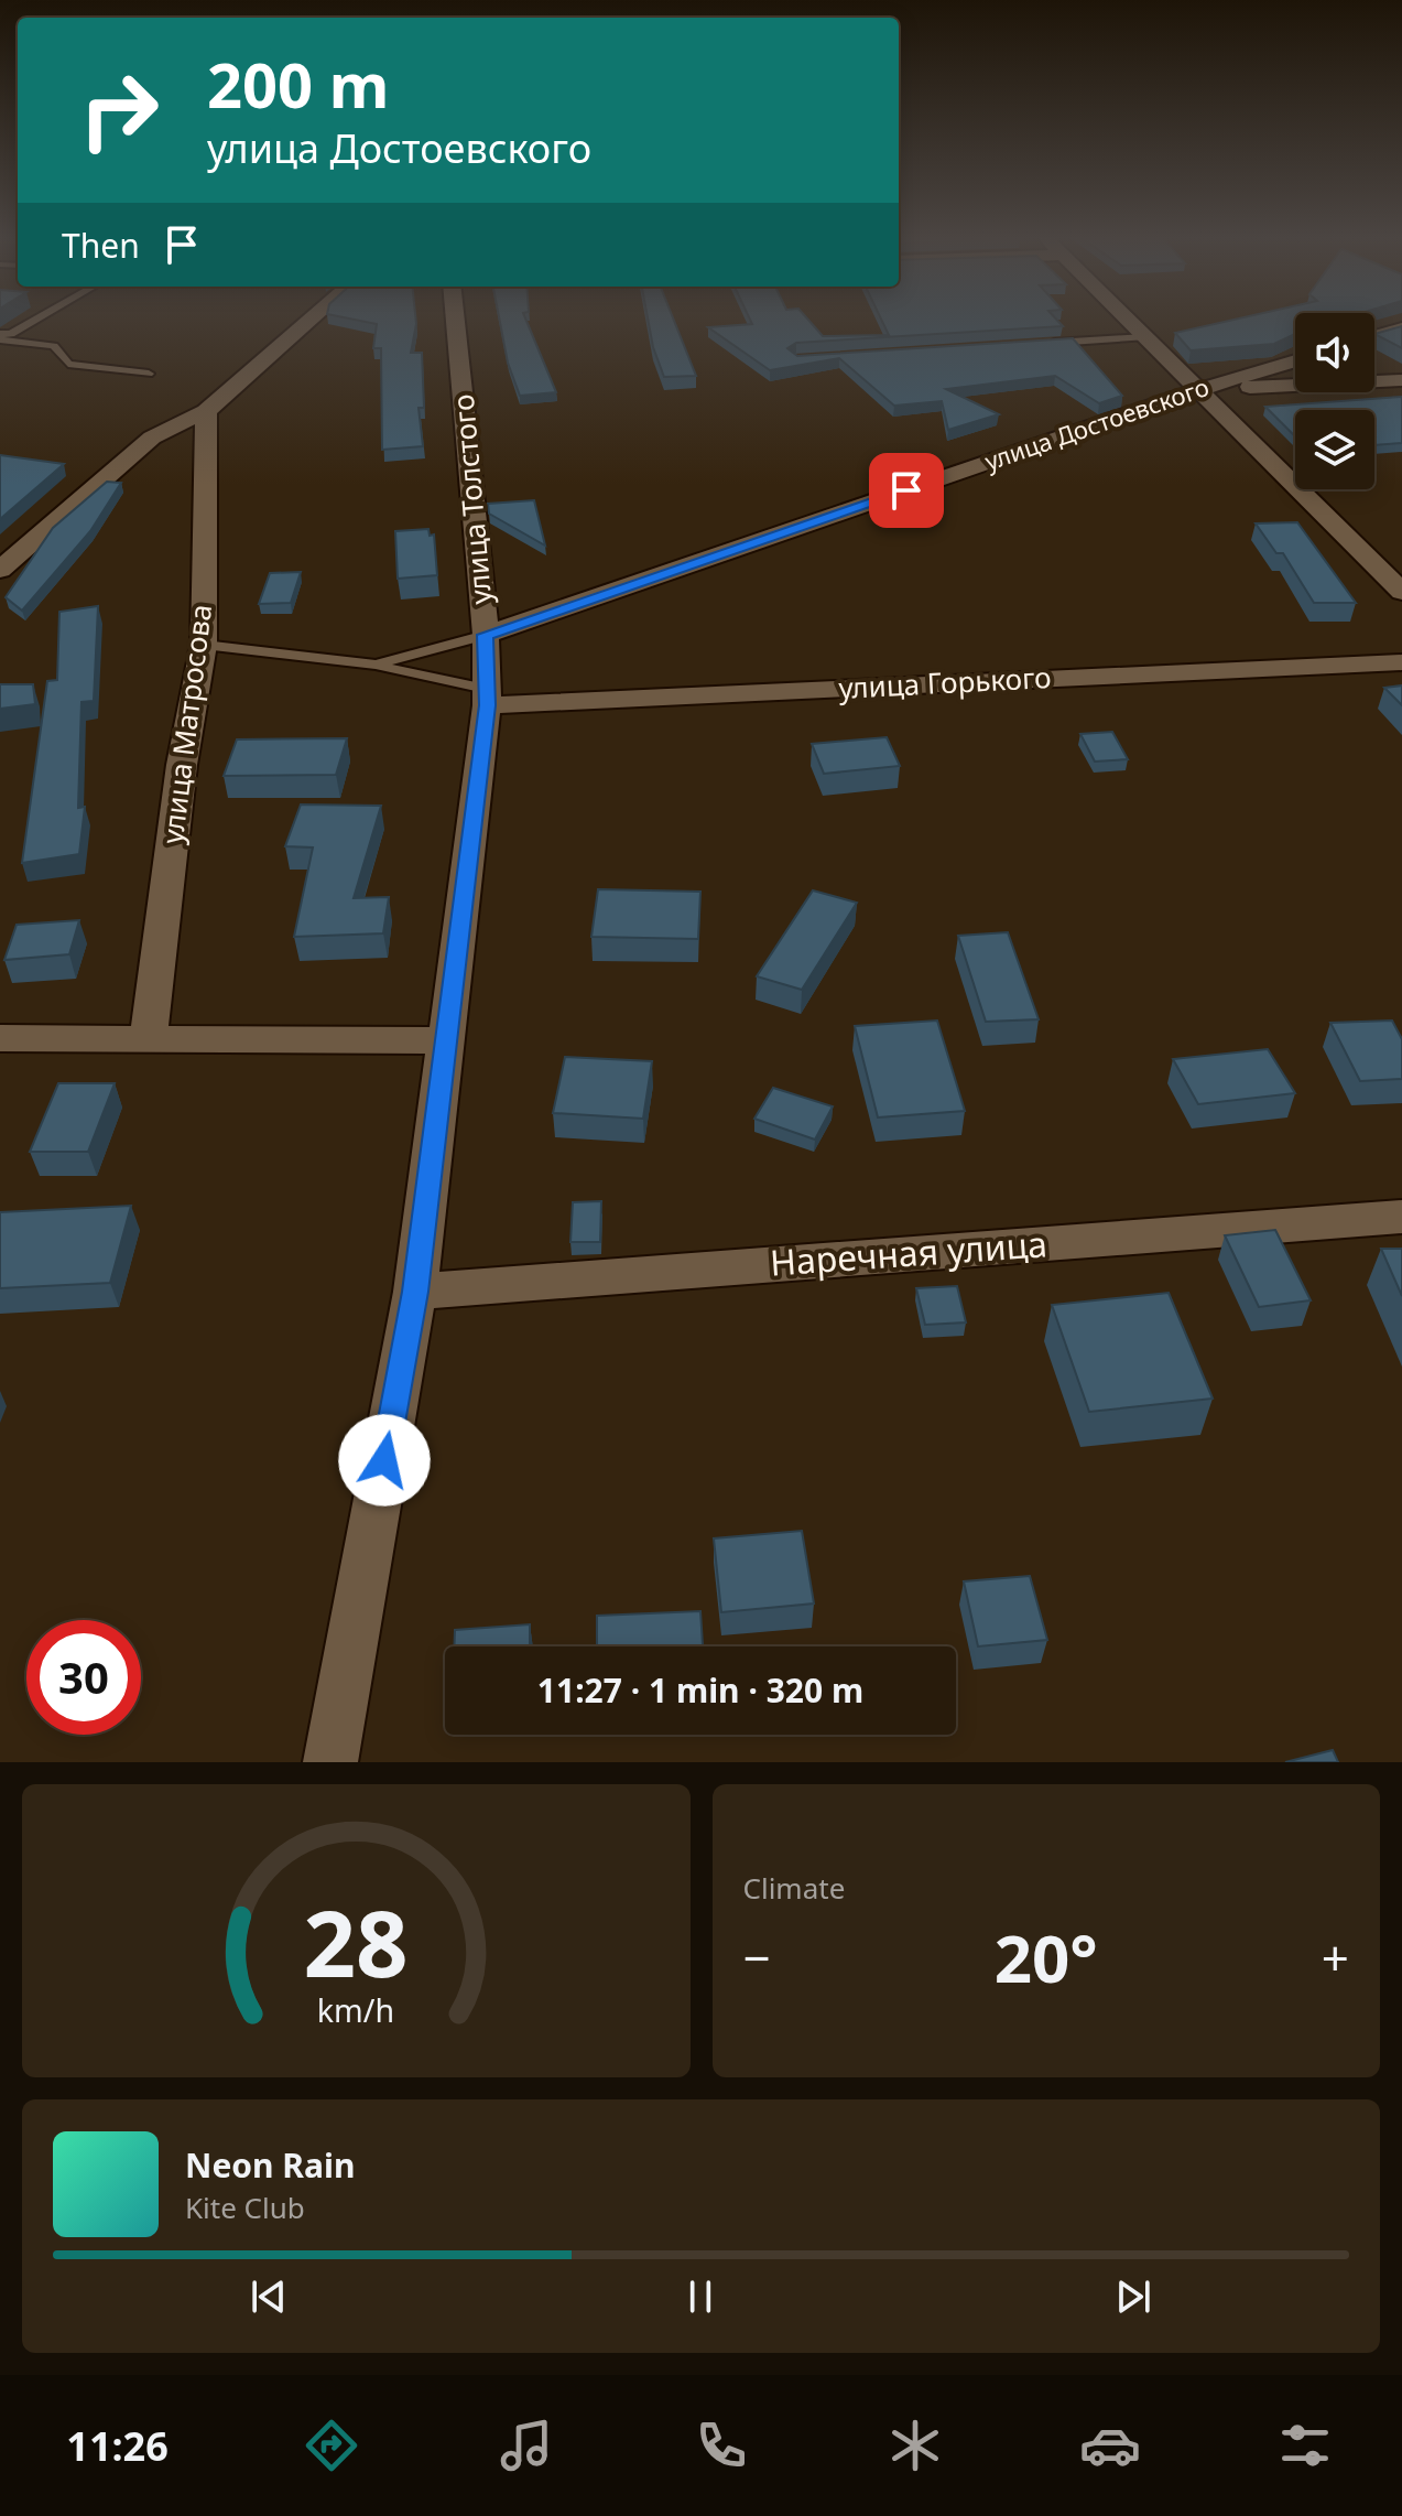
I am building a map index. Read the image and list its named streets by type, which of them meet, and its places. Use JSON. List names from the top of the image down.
{
  "streets": {
    "street": [
      "улица Достоевского",
      "улица Толстого",
      "улица Горького",
      "улица Матросова",
      "Наречная улица"
    ]
  },
  "crossings": [
    ["улица Достоевского", "улица Толстого"],
    ["улица Толстого", "улица Горького"],
    ["улица Толстого", "Наречная улица"]
  ],
  "page": {
    "turn": ["200 m", "улица Достоевского"],
    "then": "Then",
    "limit": "30",
    "trip": "11:27 · 1 min · 320 m",
    "tile": "Climate",
    "heat": ["−", "20°", "+"],
    "song": ["Neon Rain", "Kite Club"],
    "tabs": "11:26",
    "gauge": ["28", "km/h"]
  }
}
